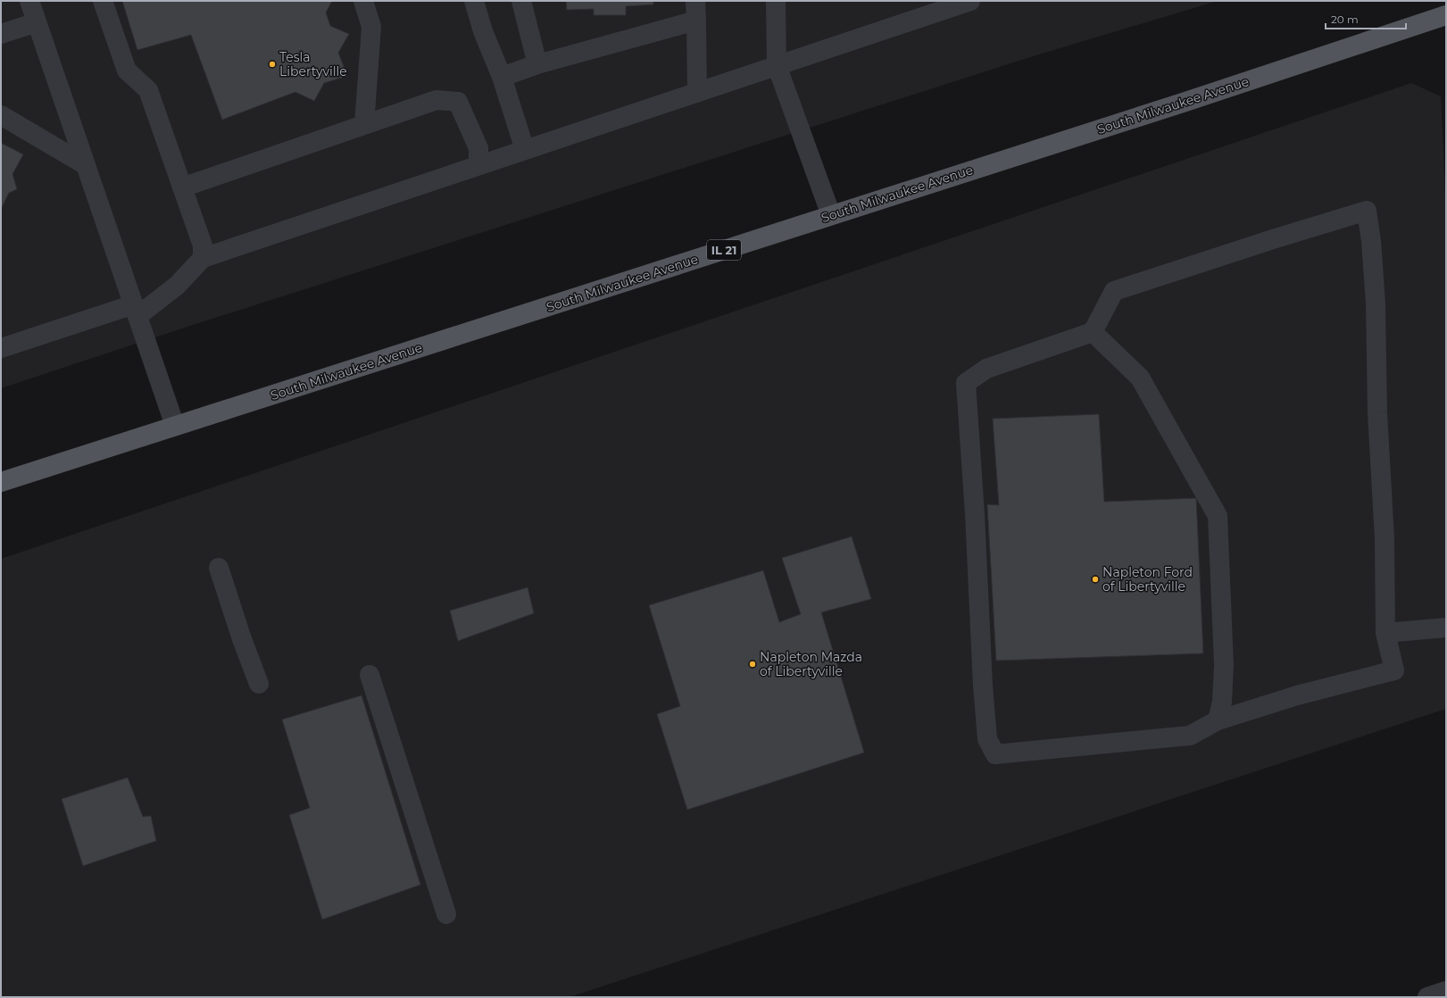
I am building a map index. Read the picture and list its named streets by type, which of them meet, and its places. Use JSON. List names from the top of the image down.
{
  "streets": {
    "main road": ["South Milwaukee Avenue", "IL 21"]
  },
  "places": ["Tesla Libertyville", "Napleton Ford of Libertyville", "Napleton Mazda of Libertyville"],
  "scale_bar": "20 m"
}
